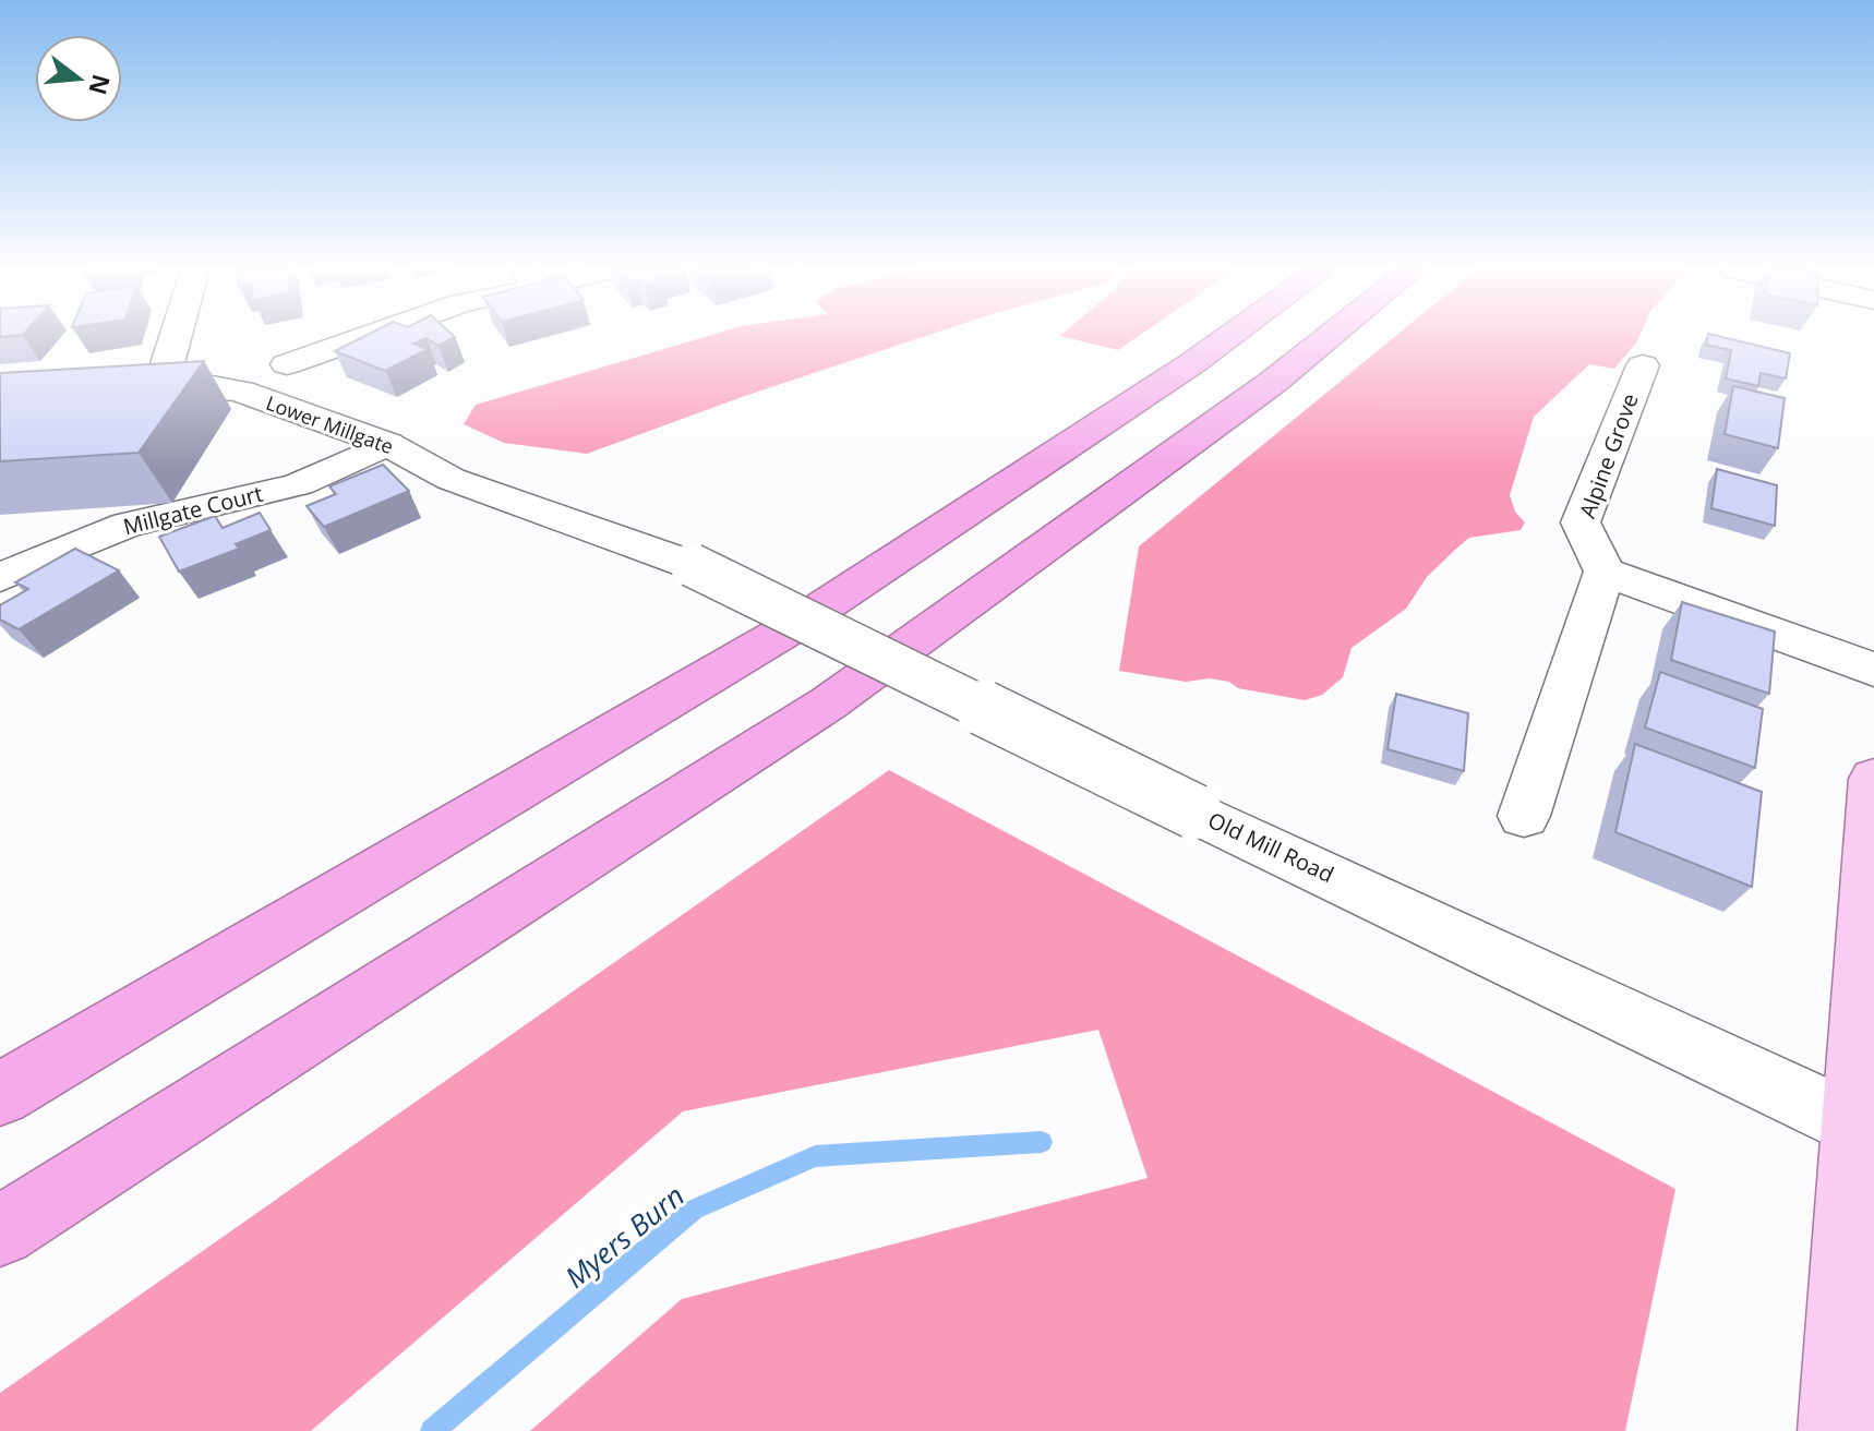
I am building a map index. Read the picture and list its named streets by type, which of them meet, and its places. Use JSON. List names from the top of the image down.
{
  "streets": {
    "street": [
      "Lower Millgate",
      "Alpine Grove",
      "Millgate Court",
      "Old Mill Road"
    ]
  },
  "crossings": [
    ["Lower Millgate", "Millgate Court"],
    ["Lower Millgate", "Old Mill Road"]
  ],
  "water": ["Myers Burn"],
  "north": "right"
}
